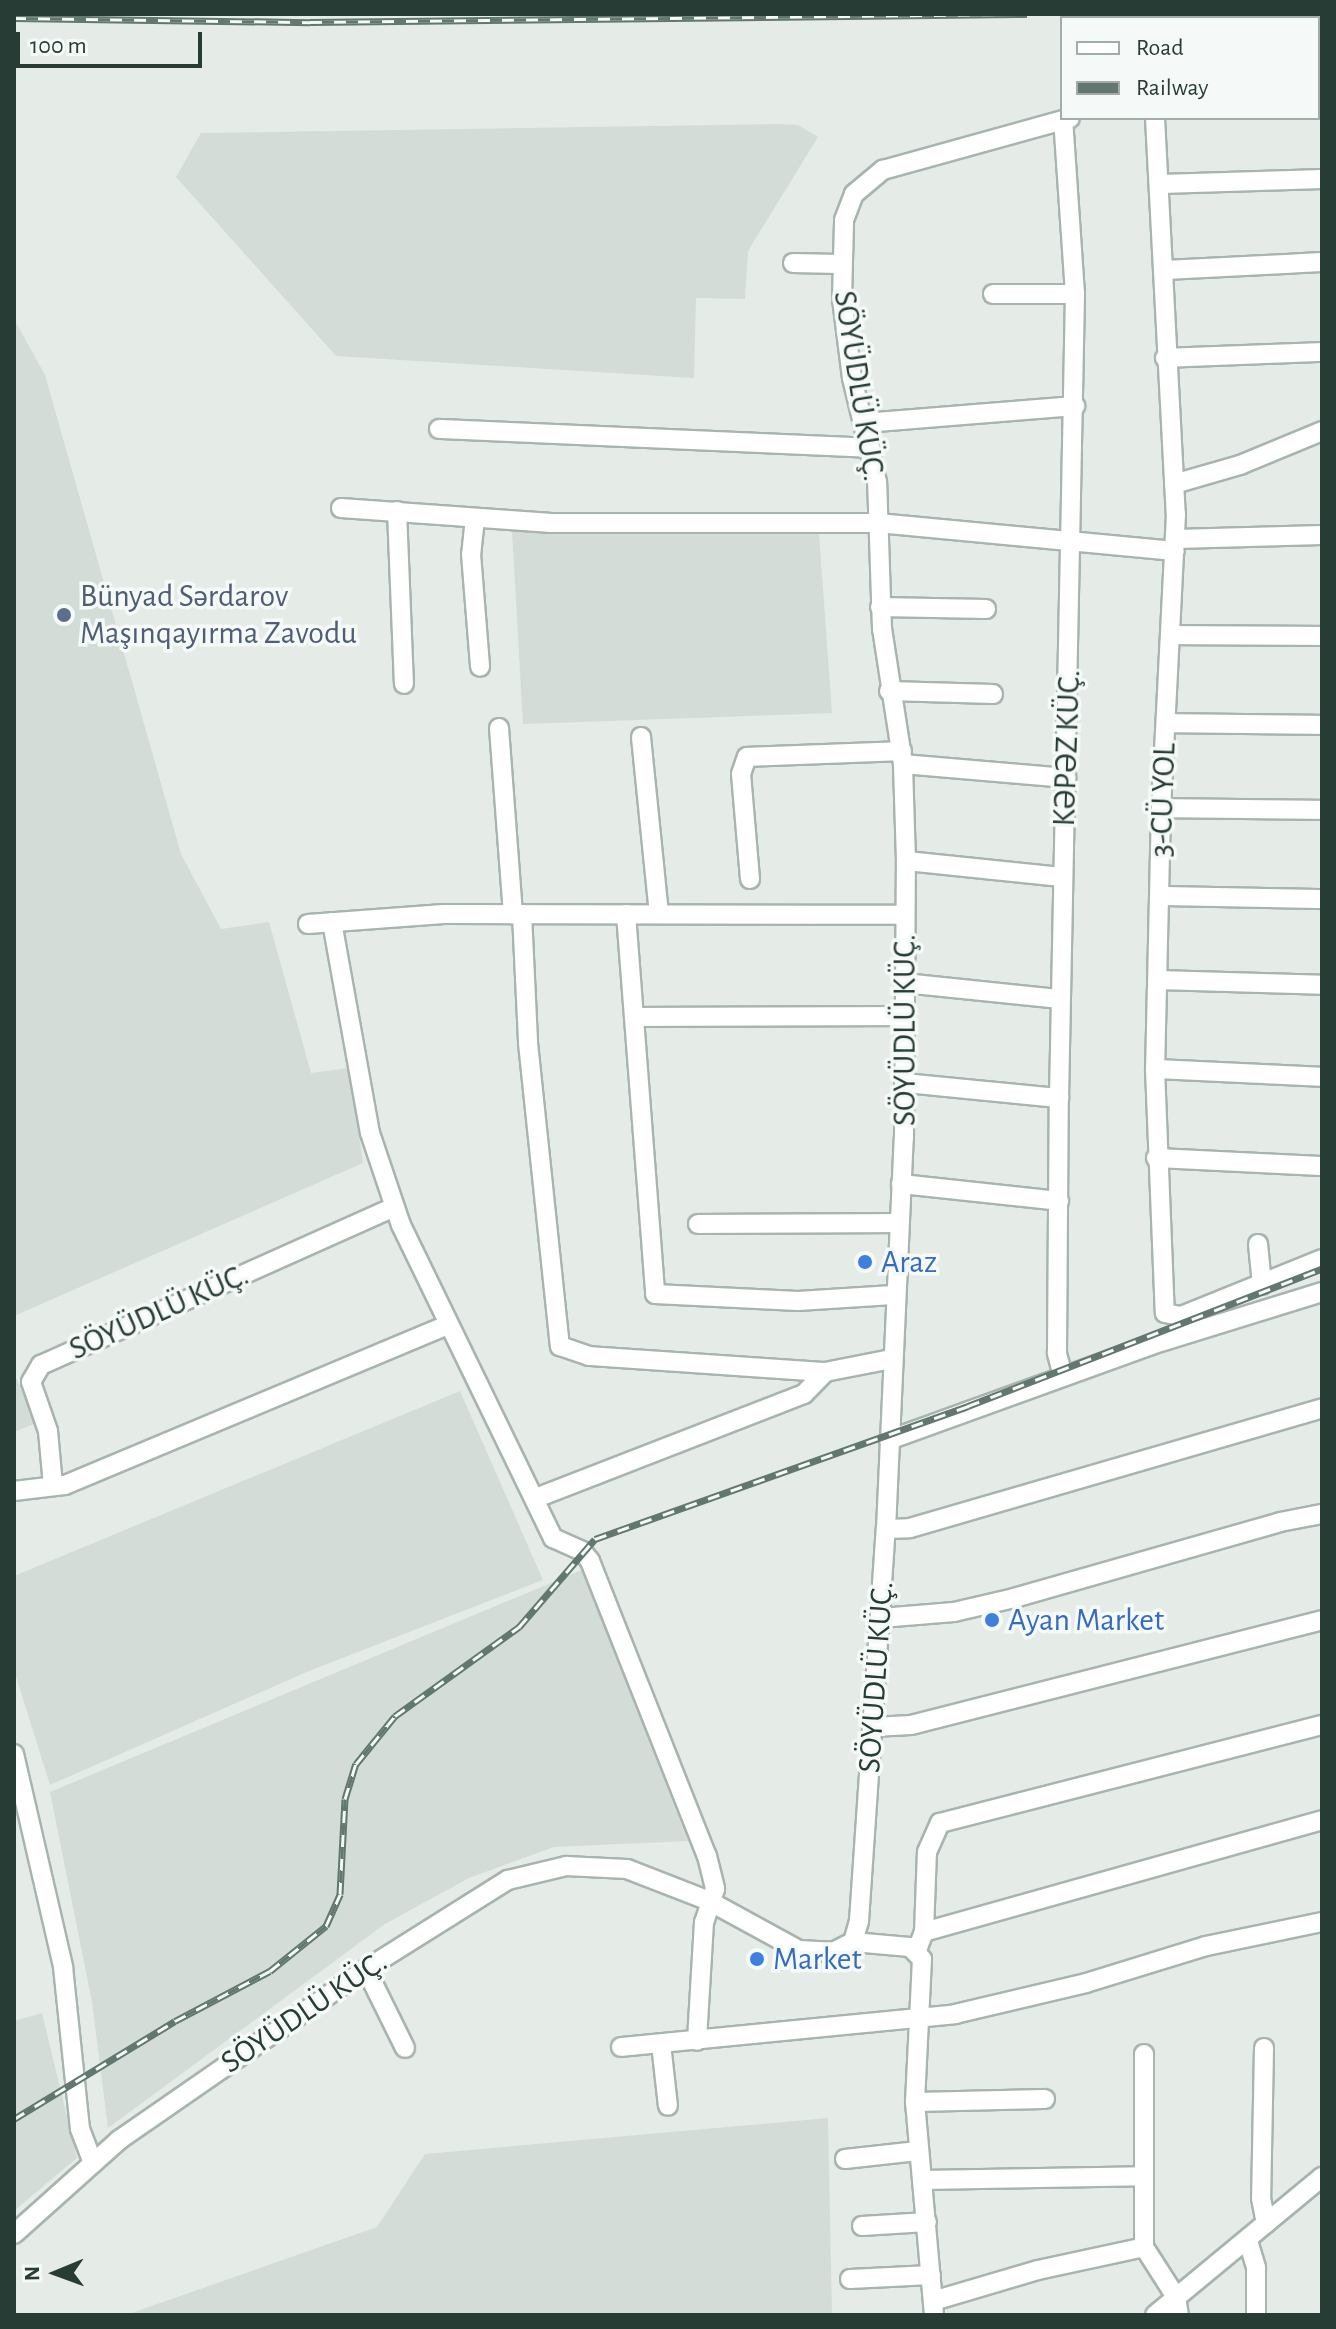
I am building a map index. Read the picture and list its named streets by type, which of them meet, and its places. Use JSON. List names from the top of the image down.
{
  "streets": {
    "street": ["SÖYÜDLÜ KÜÇ.", "KƏPƏZ KÜÇ.", "3-CÜ YOL"]
  },
  "places": [
    "Bünyad Sərdarov Maşınqayırma Zavodu",
    "Araz",
    "Ayan Market",
    "Market"
  ],
  "legend": ["Road", "Railway"],
  "scale_bar": "100 m",
  "north": "left"
}
